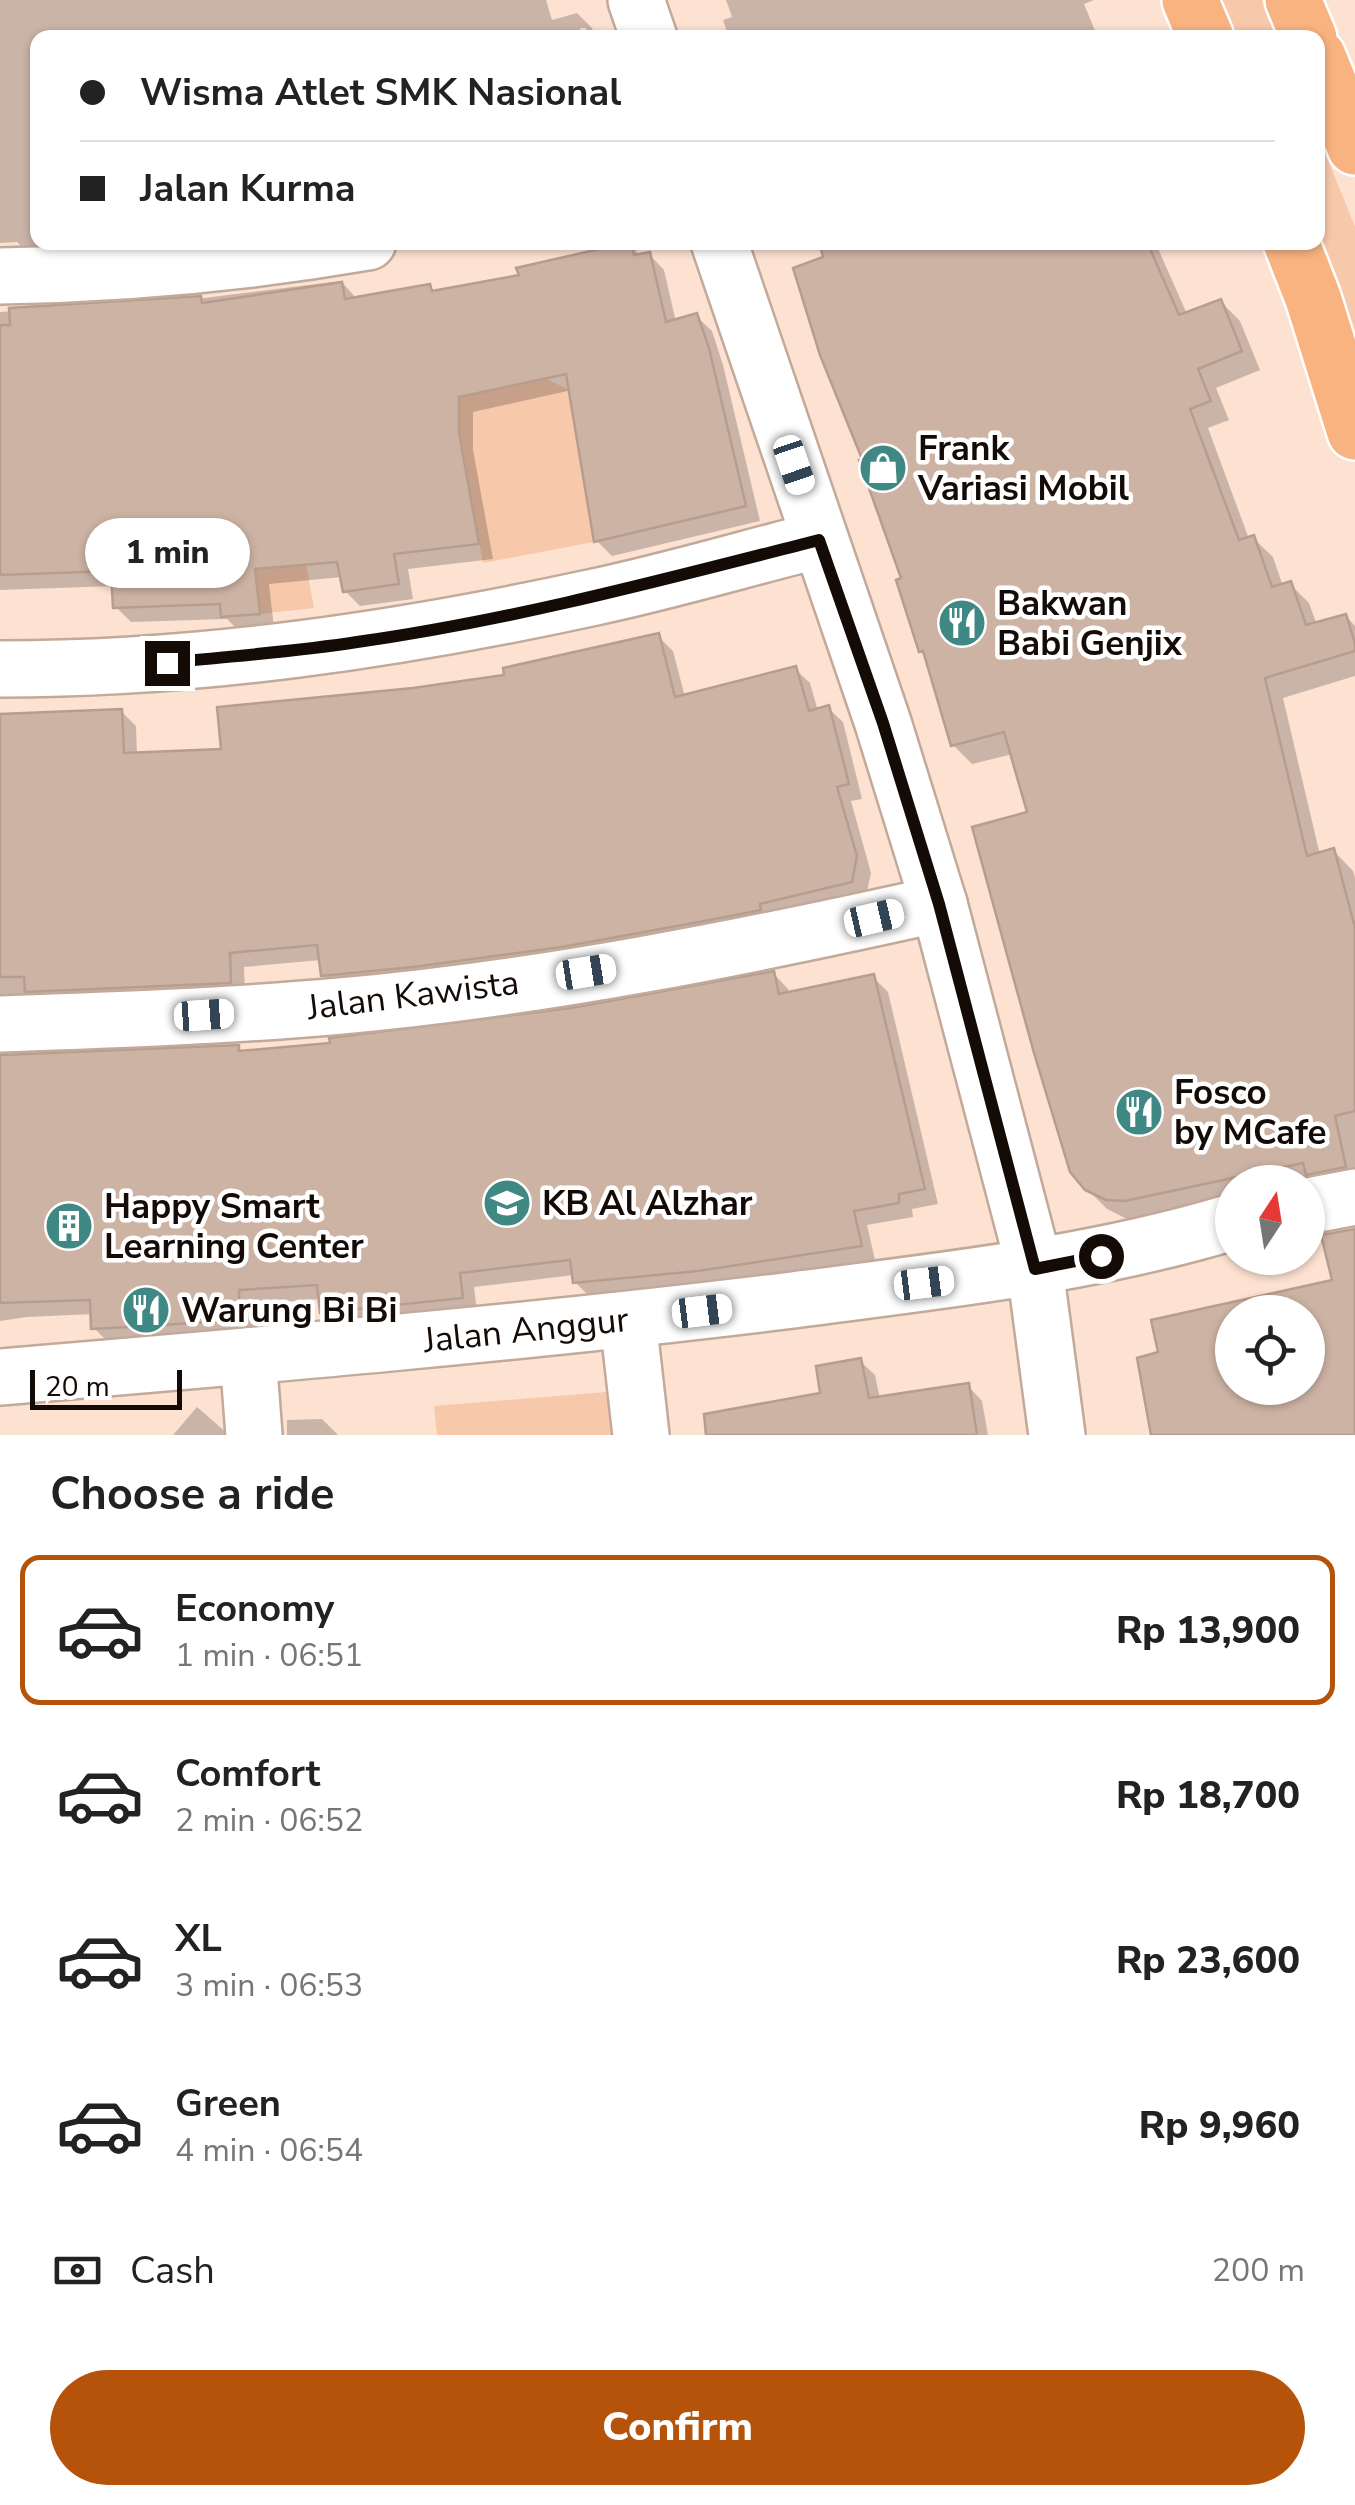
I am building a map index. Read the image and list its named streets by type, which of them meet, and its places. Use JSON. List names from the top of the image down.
{
  "streets": {
    "street": ["Jalan Kawista", "Jalan Anggur"]
  },
  "places": {
    "shop": ["Frank Variasi Mobil"],
    "restaurant": ["Bakwan Babi Genjix", "Fosco by MCafe", "Warung Bi Bi"],
    "school or university": ["KB Al Alzhar"],
    "building": ["Happy Smart Learning Center"]
  },
  "scale_bar": "20 m",
  "north": "top",
  "page": {
    "banner": ["Wisma Atlet SMK Nasional", "Jalan Kurma"],
    "bubble": "1 min",
    "scale": "20 m",
    "heading": "Choose a ride",
    "list": [
      {
        "name": "Economy",
        "note": "1 min · 06:51",
        "value": "Rp 13,900"
      },
      {
        "name": "Comfort",
        "note": "2 min · 06:52",
        "value": "Rp 18,700"
      },
      {
        "name": "XL",
        "note": "3 min · 06:53",
        "value": "Rp 23,600"
      },
      {
        "name": "Green",
        "note": "4 min · 06:54",
        "value": "Rp 9,960"
      }
    ],
    "pay": ["Cash", "200 m"],
    "buttons": "Confirm"
  }
}
